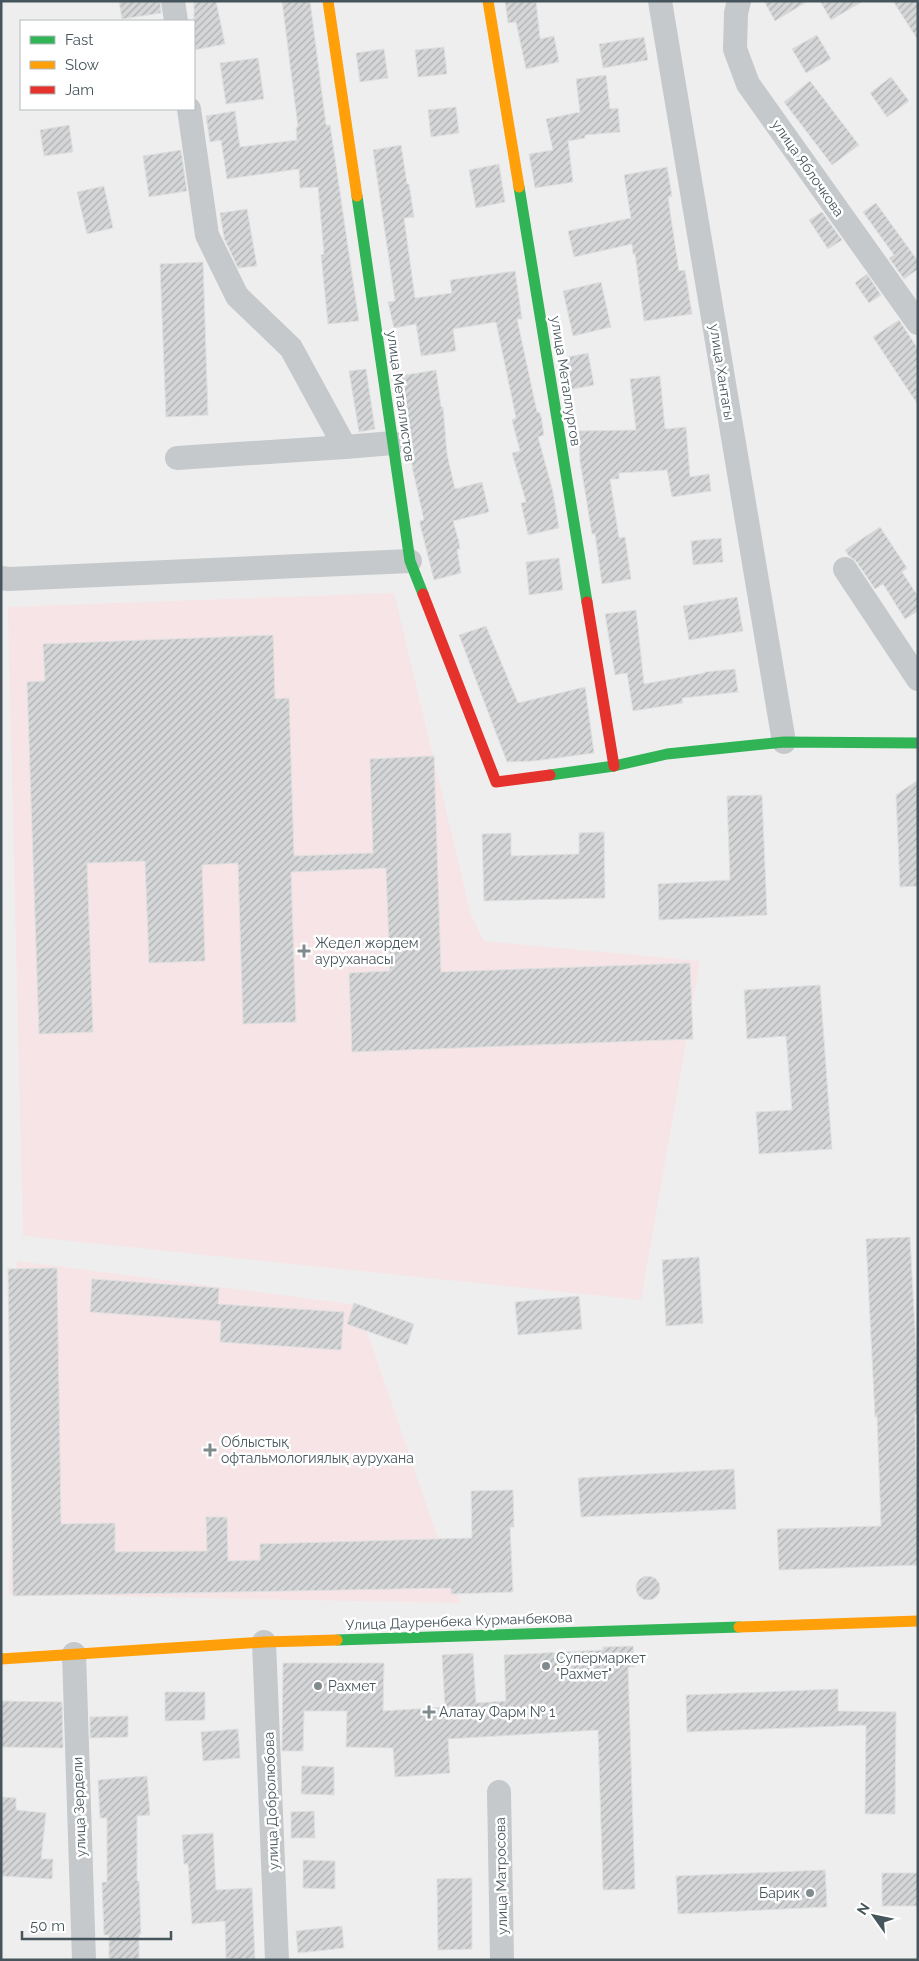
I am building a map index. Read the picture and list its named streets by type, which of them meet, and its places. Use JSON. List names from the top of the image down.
{
  "streets": {
    "street": [
      "улица Яблочкова",
      "улица Хантагы",
      "улица Металлургов",
      "улица Металлистов",
      "Улица Дауренбека Курманбекова",
      "улица Добролюбова",
      "улица Зердели",
      "улица Матросова"
    ]
  },
  "crossings": [
    ["улица Металлургов", "улица Металлистов"],
    ["Улица Дауренбека Курманбекова", "улица Добролюбова"],
    ["Улица Дауренбека Курманбекова", "улица Зердели"]
  ],
  "places": {
    "health": ["Жедел жәрдем ауруханасы", "Облыстық офтальмологиялық аурухана", "Алатау Фарм № 1"],
    "other": ["Супермаркет \"Рахмет\"", "Рахмет", "Барик"]
  },
  "legend": ["Fast", "Slow", "Jam"],
  "scale_bar": "50 m",
  "north": "top left"
}
